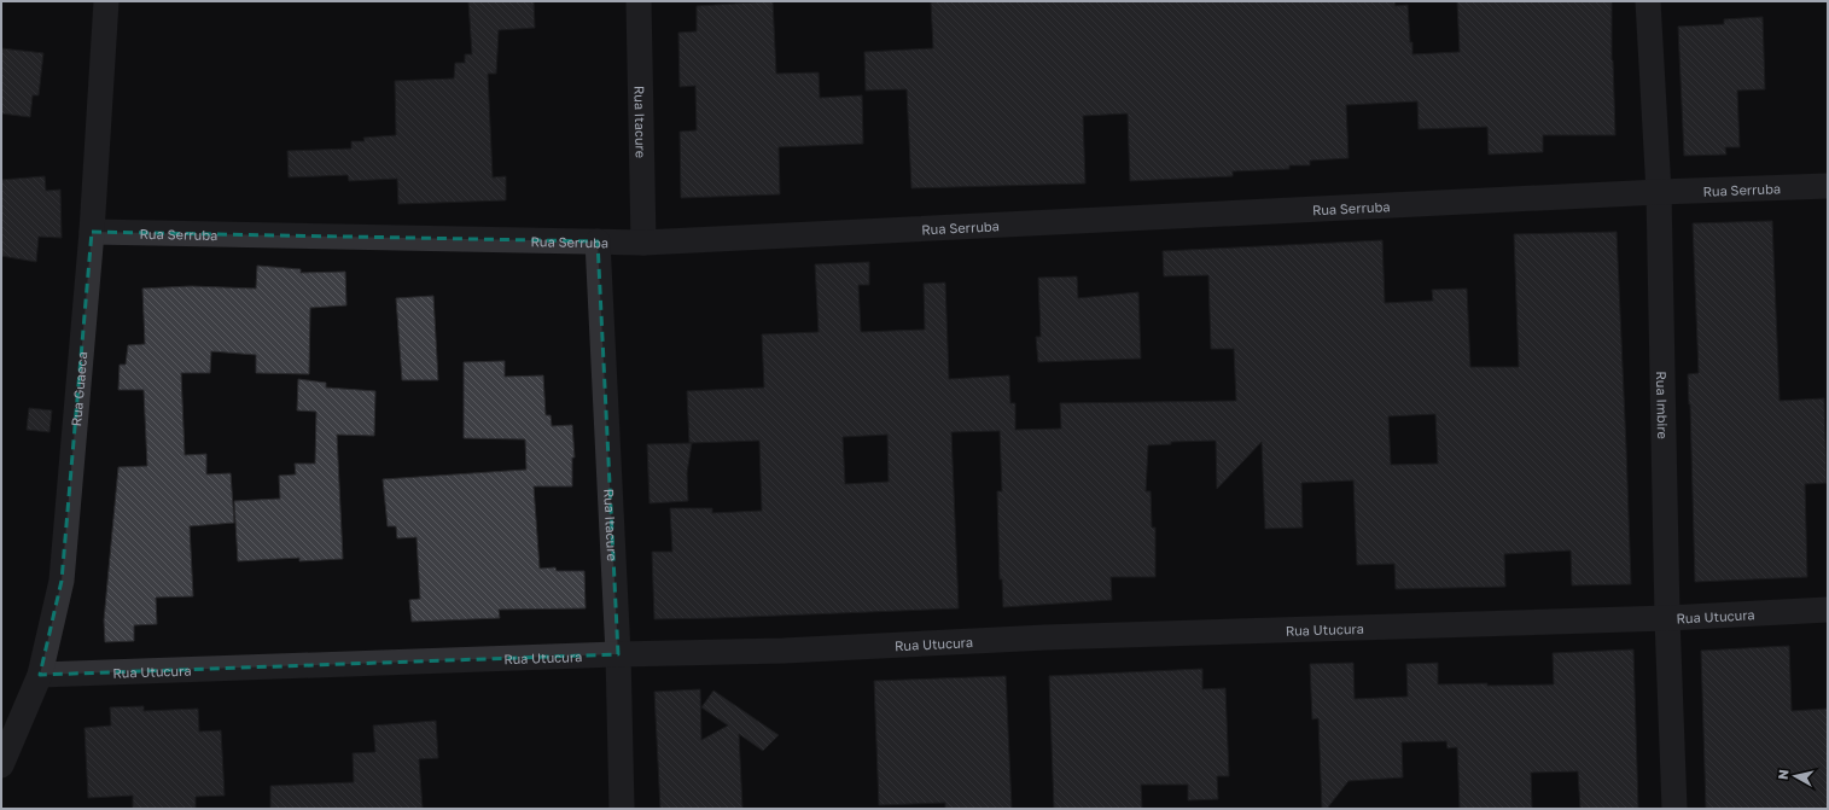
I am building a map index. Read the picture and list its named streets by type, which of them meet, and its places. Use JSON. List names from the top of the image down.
{
  "streets": {
    "street": [
      "Rua Itacure",
      "Rua Serruba",
      "Rua Guaeca",
      "Rua Imbire",
      "Rua Utucura"
    ]
  },
  "crossings": [
    ["Rua Itacure", "Rua Serruba"],
    ["Rua Itacure", "Rua Utucura"],
    ["Rua Serruba", "Rua Guaeca"],
    ["Rua Serruba", "Rua Imbire"],
    ["Rua Guaeca", "Rua Utucura"],
    ["Rua Imbire", "Rua Utucura"]
  ],
  "north": "left"
}
